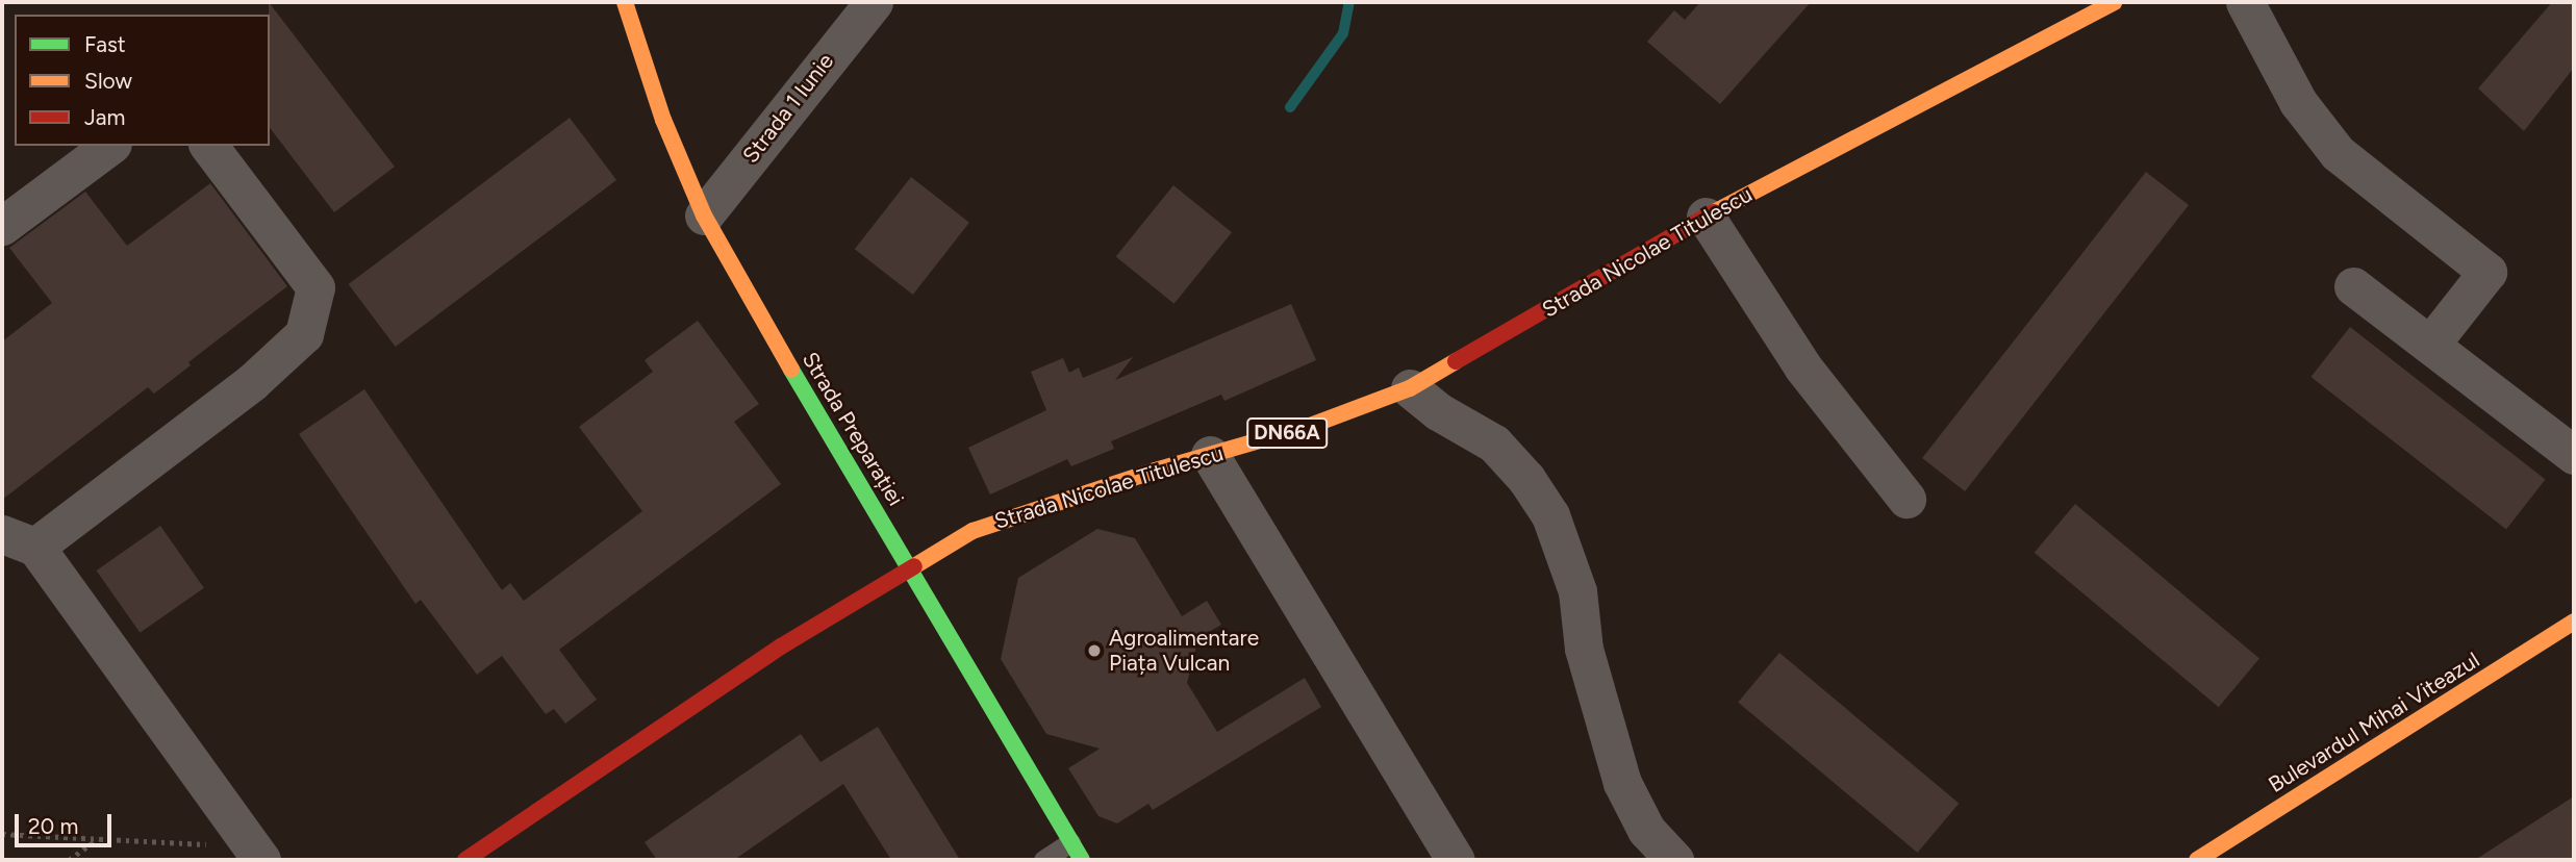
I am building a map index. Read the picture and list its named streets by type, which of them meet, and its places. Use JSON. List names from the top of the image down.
{
  "streets": {
    "main road": [
      "Strada Nicolae Titulescu",
      "Strada Preparației",
      "DN66A",
      "Bulevardul Mihai Viteazul"
    ],
    "street": ["Strada 1 Iunie"]
  },
  "crossings": [
    ["Strada 1 Iunie", "Strada Preparației"],
    ["Strada Nicolae Titulescu", "Strada Preparației"]
  ],
  "places": ["Agroalimentare Piața Vulcan"],
  "legend": ["Fast", "Slow", "Jam"],
  "scale_bar": "20 m"
}
